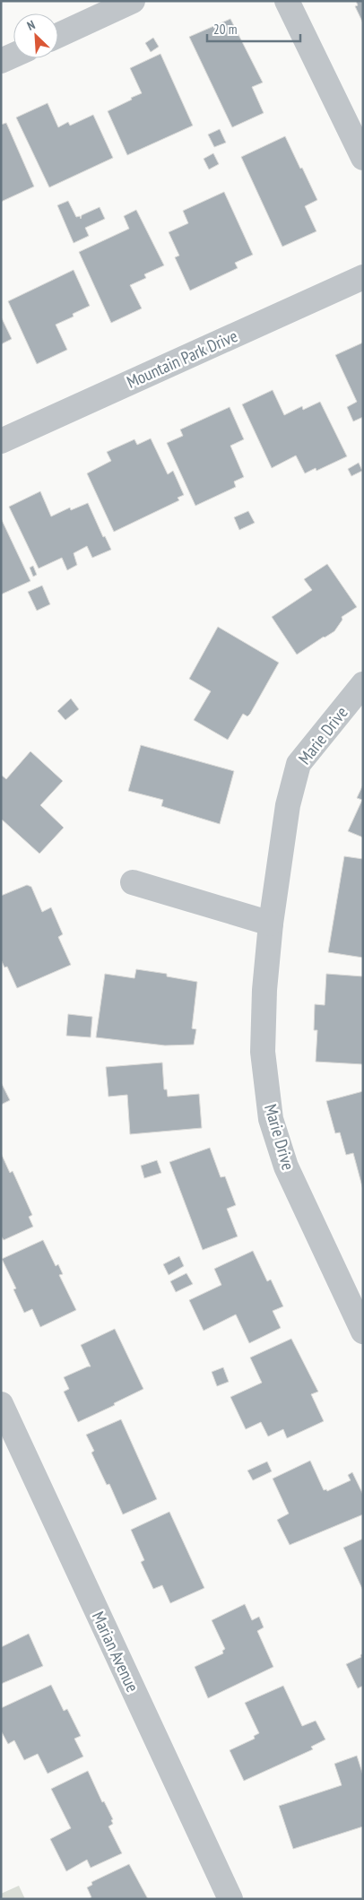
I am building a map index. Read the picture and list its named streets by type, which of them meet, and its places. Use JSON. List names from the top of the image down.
{
  "streets": {
    "street": ["Mountain Park Drive", "Marie Drive", "Marian Avenue"]
  },
  "scale_bar": "20 m",
  "north": "top left"
}
